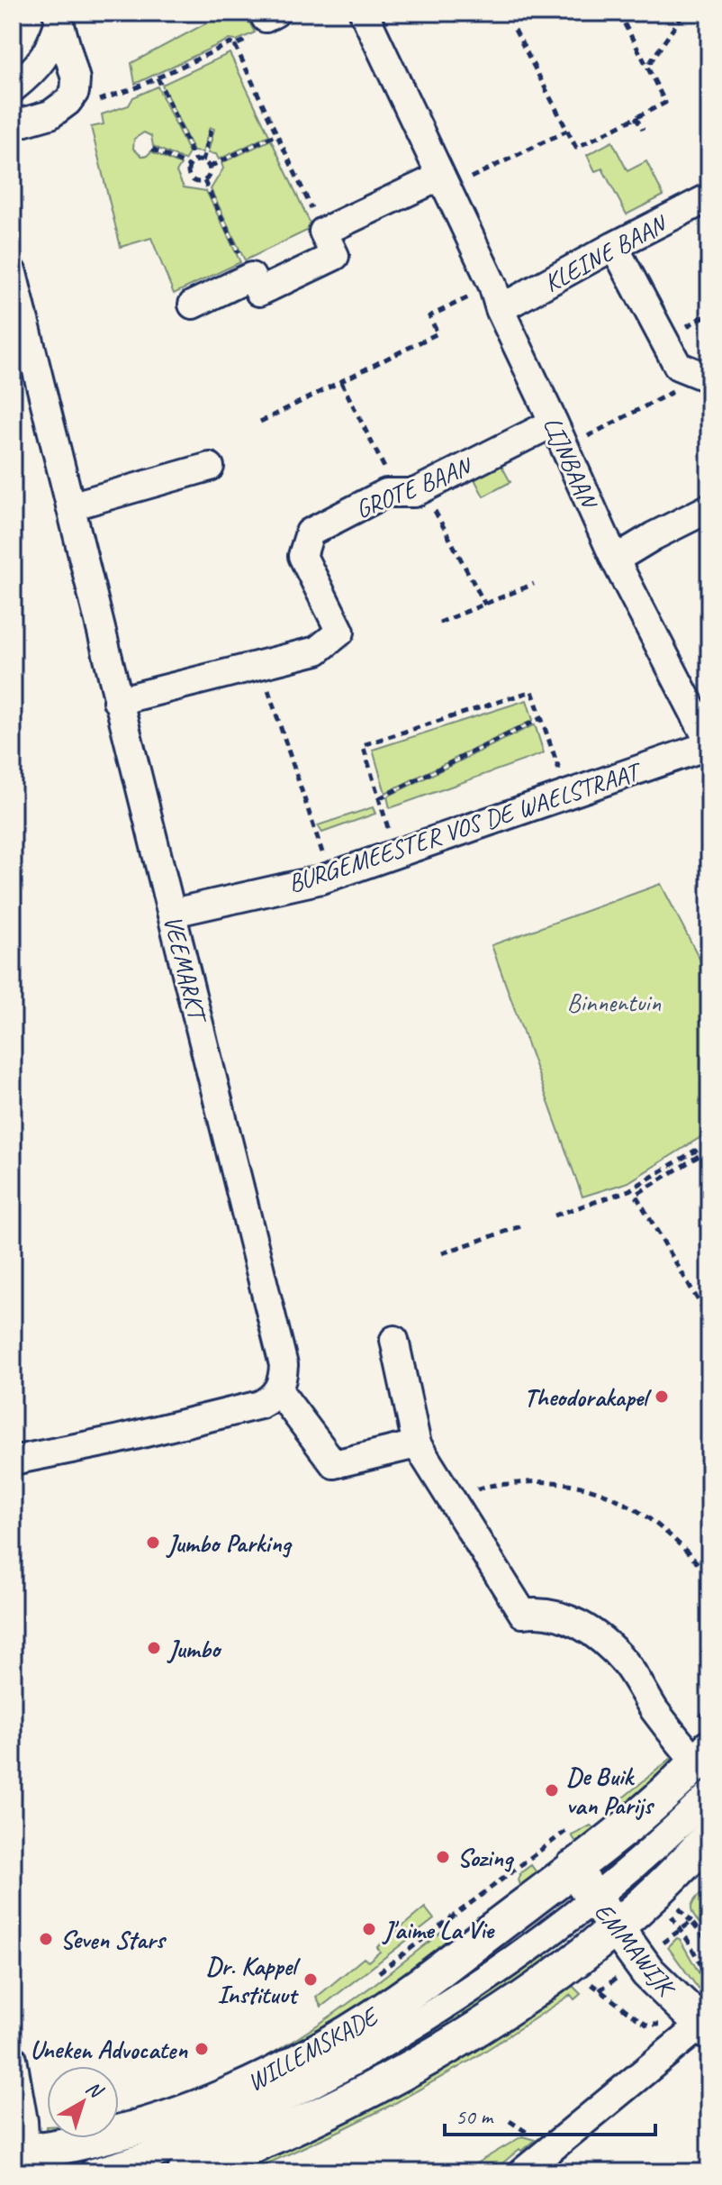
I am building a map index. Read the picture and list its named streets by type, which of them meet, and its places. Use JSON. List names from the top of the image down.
{
  "streets": {
    "main road": ["EMMAWIJK", "WILLEMSKADE"],
    "street": [
      "KLEINE BAAN",
      "LIJNBAAN",
      "GROTE BAAN",
      "BURGEMEESTER VOS DE WAELSTRAAT",
      "VEEMARKT"
    ]
  },
  "crossings": [
    ["KLEINE BAAN", "LIJNBAAN"],
    ["LIJNBAAN", "GROTE BAAN"],
    ["LIJNBAAN", "BURGEMEESTER VOS DE WAELSTRAAT"],
    ["GROTE BAAN", "VEEMARKT"],
    ["BURGEMEESTER VOS DE WAELSTRAAT", "VEEMARKT"],
    ["EMMAWIJK", "WILLEMSKADE"]
  ],
  "parks": ["Binnentuin"],
  "places": [
    "Theodorakapel",
    "Jumbo Parking",
    "Jumbo",
    "De Buik van Parijs",
    "Sozing",
    "J'aime La Vie",
    "Seven Stars",
    "Dr. Kappel Instituut",
    "Uneken Advocaten"
  ],
  "scale_bar": "50 m",
  "north": "top right"
}
